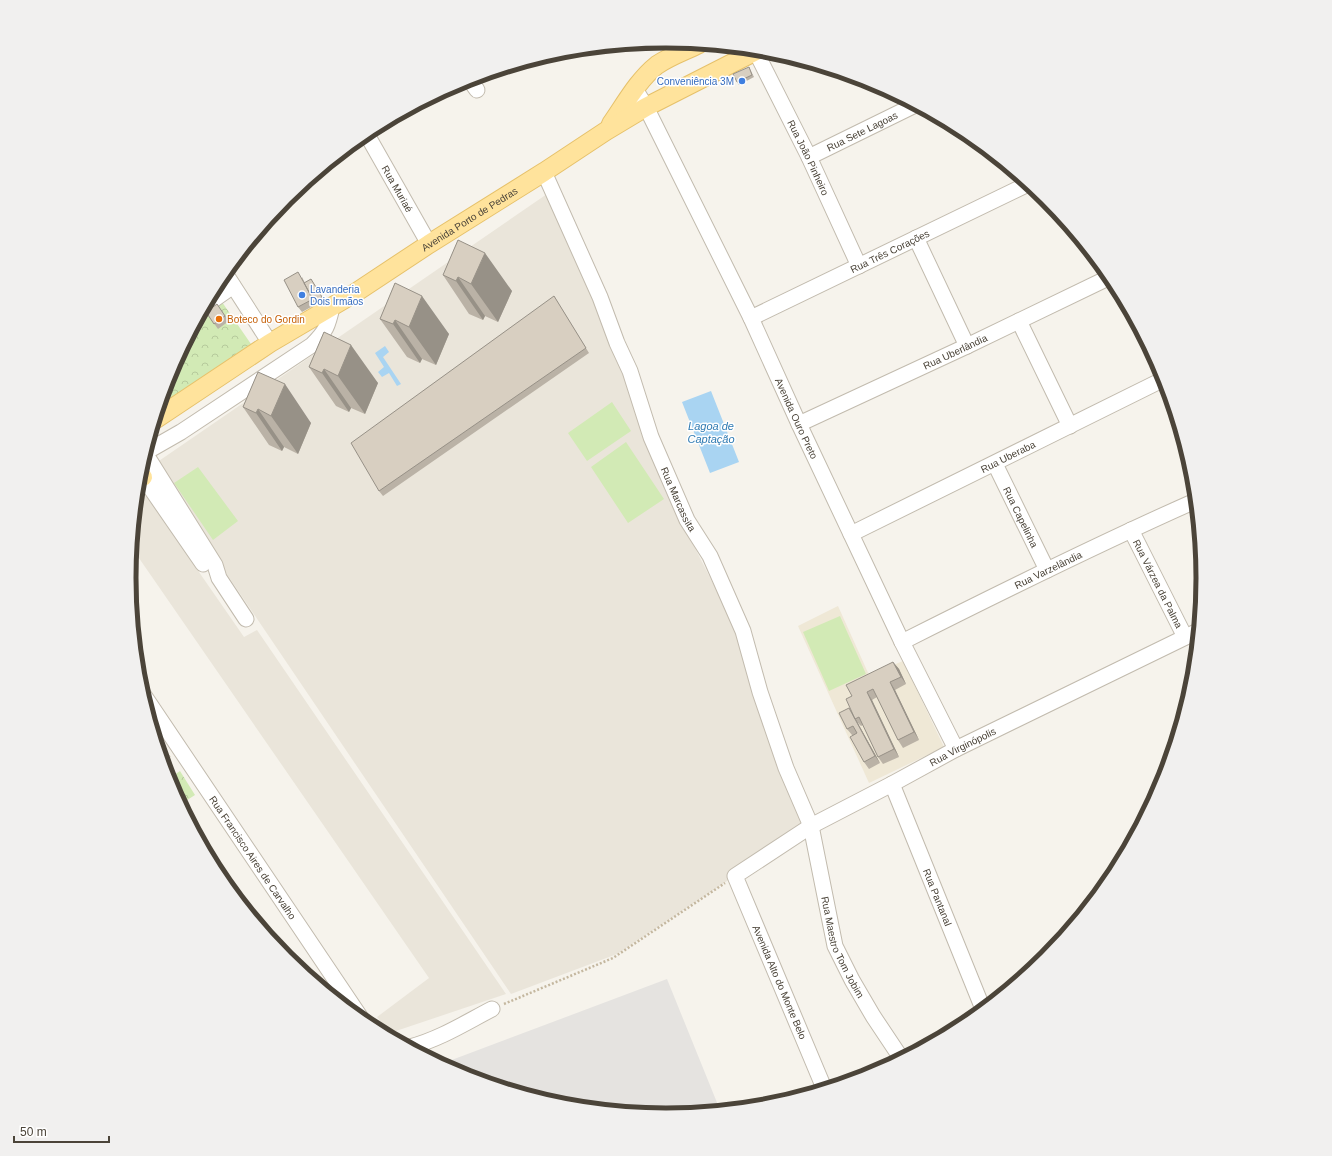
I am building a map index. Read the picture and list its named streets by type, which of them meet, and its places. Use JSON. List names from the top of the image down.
{
  "streets": {
    "main road": ["Avenida Porto de Pedras"],
    "street": [
      "Rua Sete Lagoas",
      "Rua João Pinheiro",
      "Rua Muriaé",
      "Rua Três Corações",
      "Rua Uberlândia",
      "Avenida Ouro Preto",
      "Rua Uberaba",
      "Rua Marcassita",
      "Rua Capelinha",
      "Rua Varzelândia",
      "Rua Várzea da Palma",
      "Rua Virginópolis",
      "Rua Francisco Aires de Carvalho",
      "Rua Pantanal",
      "Rua Maestro Tom Jobim",
      "Avenida Alto do Monte Belo"
    ]
  },
  "crossings": [
    ["Rua Sete Lagoas", "Rua João Pinheiro"],
    ["Rua João Pinheiro", "Rua Três Corações"],
    ["Rua Muriaé", "Avenida Porto de Pedras"],
    ["Avenida Porto de Pedras", "Avenida Ouro Preto"],
    ["Avenida Porto de Pedras", "Rua Marcassita"],
    ["Rua Três Corações", "Avenida Ouro Preto"],
    ["Rua Uberlândia", "Avenida Ouro Preto"],
    ["Avenida Ouro Preto", "Rua Uberaba"],
    ["Avenida Ouro Preto", "Rua Varzelândia"],
    ["Avenida Ouro Preto", "Rua Virginópolis"],
    ["Rua Uberaba", "Rua Capelinha"],
    ["Rua Marcassita", "Rua Virginópolis"],
    ["Rua Marcassita", "Rua Maestro Tom Jobim"],
    ["Rua Capelinha", "Rua Varzelândia"],
    ["Rua Varzelândia", "Rua Várzea da Palma"],
    ["Rua Várzea da Palma", "Rua Virginópolis"],
    ["Rua Virginópolis", "Rua Pantanal"],
    ["Rua Virginópolis", "Rua Maestro Tom Jobim"],
    ["Rua Virginópolis", "Avenida Alto do Monte Belo"]
  ],
  "water": ["Lagoa de Captação"],
  "places": ["Conveniência 3M", "Lavanderia Dois Irmãos", "Boteco do Gordin"],
  "scale_bar": "50 m"
}
